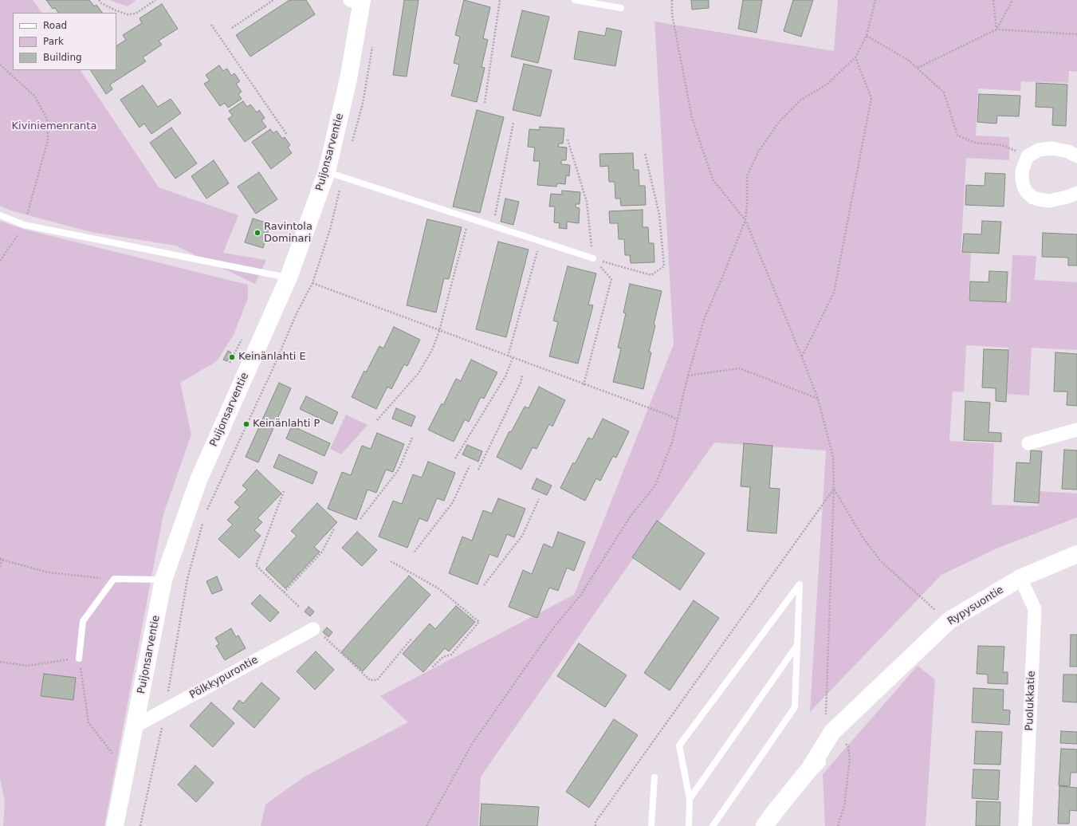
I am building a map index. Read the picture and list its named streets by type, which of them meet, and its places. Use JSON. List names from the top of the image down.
{
  "streets": {
    "main road": ["Puijonsarventie", "Rypysuontie"],
    "street": ["Pölkkypurontie", "Puolukkatie"]
  },
  "crossings": [
    ["Puijonsarventie", "Pölkkypurontie"],
    ["Rypysuontie", "Puolukkatie"]
  ],
  "parks": ["Kiviniemenranta"],
  "places": ["Ravintola Dominari", "Keinänlahti E", "Keinänlahti P"],
  "legend": ["Road", "Park", "Building"]
}
